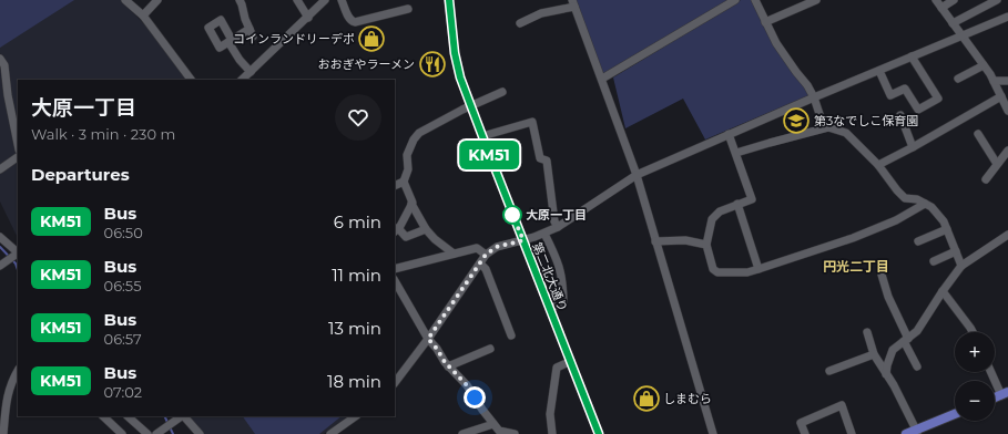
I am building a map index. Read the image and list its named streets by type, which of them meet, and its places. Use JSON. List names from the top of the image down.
{
  "streets": {
    "street": ["第二北大通り"]
  },
  "districts": ["円光二丁目"],
  "places": {
    "shop": ["コインランドリーデポ", "しまむら"],
    "restaurant": ["おおぎやラーメン"],
    "school or university": ["第3なでしこ保育園"],
    "other": ["大原一丁目"]
  },
  "lines": ["bus line KM51"],
  "page": {
    "on_map": "KM51",
    "heading": [
      ["大原一丁目", "Walk · 3 min · 230 m"],
      "Departures"
    ],
    "list": [
      {
        "mark": "KM51",
        "name": "Bus",
        "note": "06:50",
        "value": "6 min"
      },
      {
        "mark": "KM51",
        "name": "Bus",
        "note": "06:55",
        "value": "11 min"
      },
      {
        "mark": "KM51",
        "name": "Bus",
        "note": "06:57",
        "value": "13 min"
      },
      {
        "mark": "KM51",
        "name": "Bus",
        "note": "07:02",
        "value": "18 min"
      }
    ],
    "map_buttons": ["+", "−"]
  }
}
